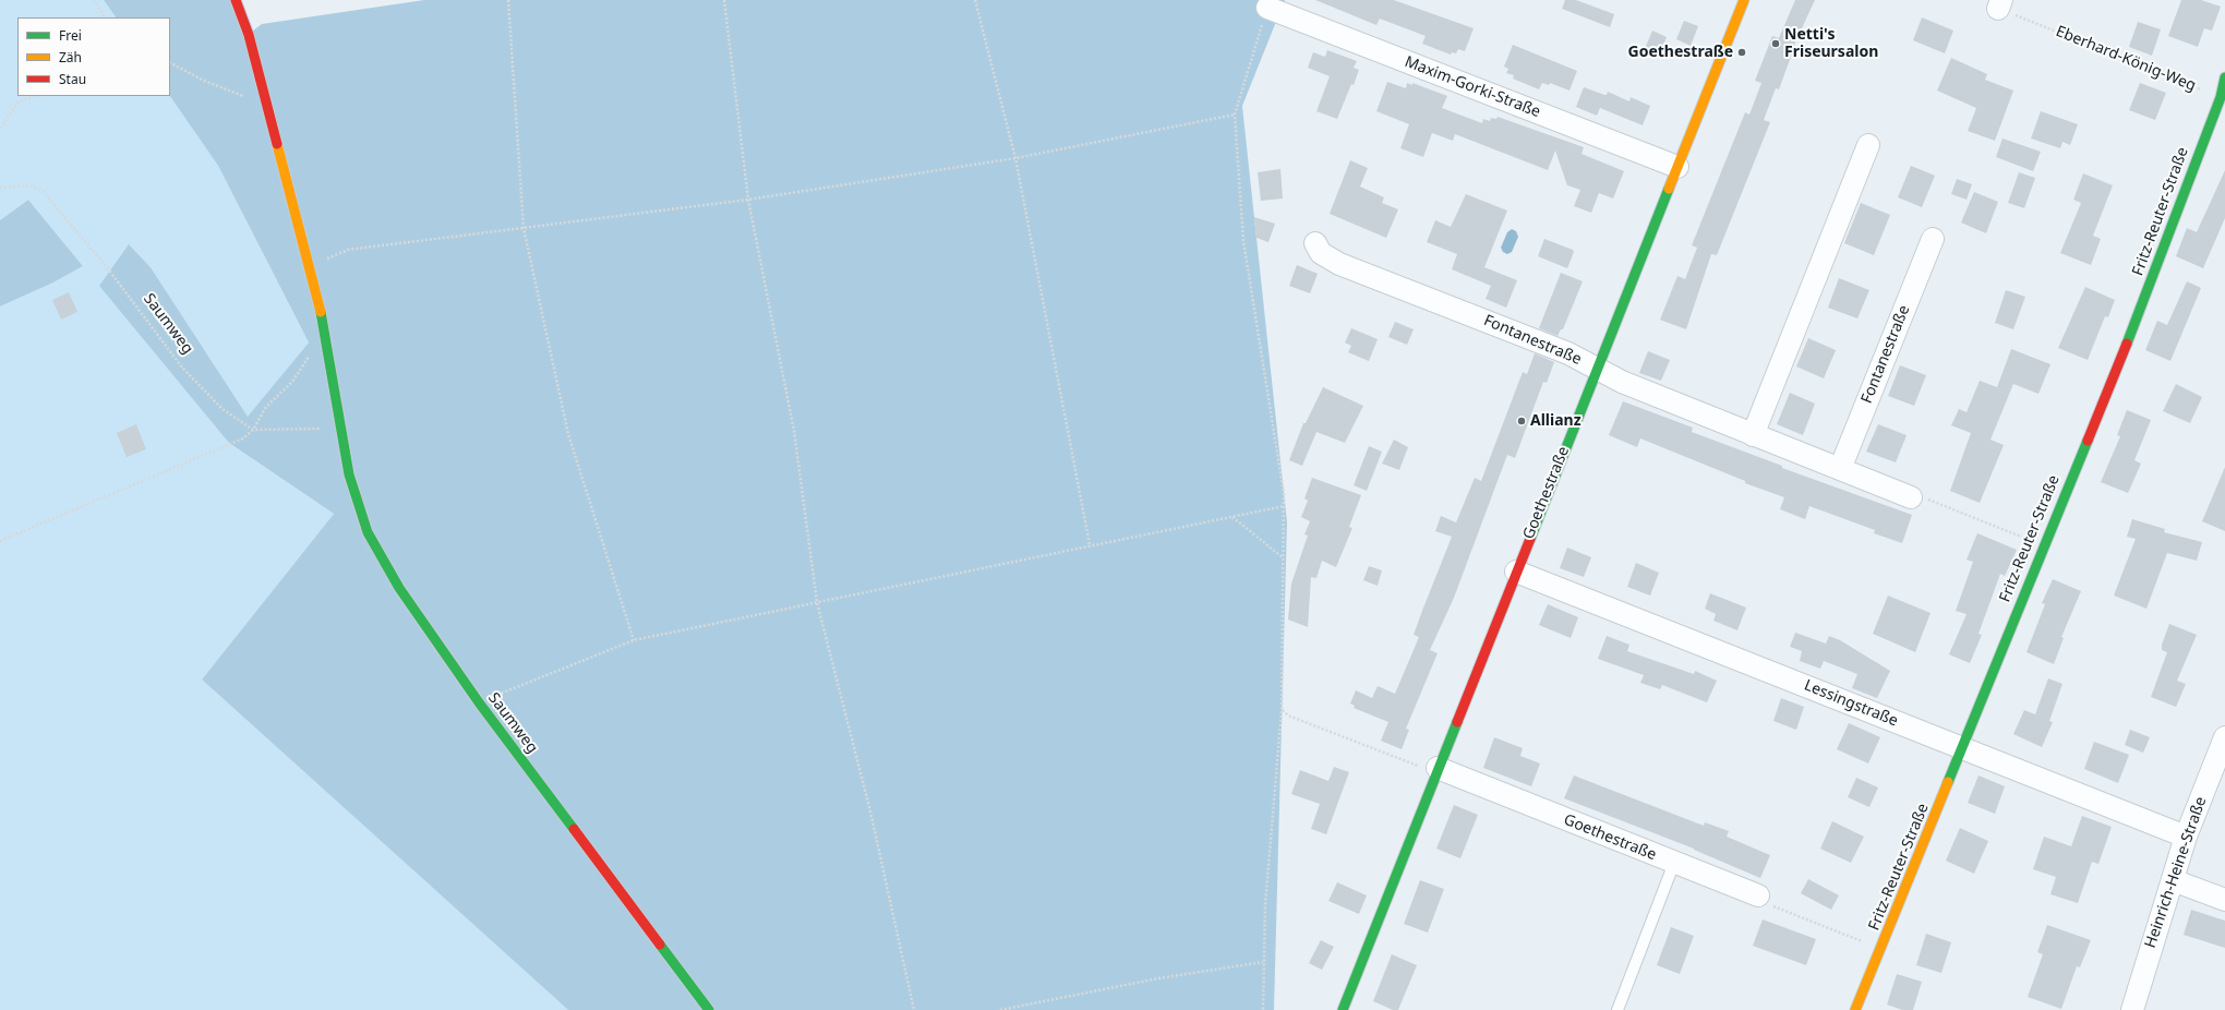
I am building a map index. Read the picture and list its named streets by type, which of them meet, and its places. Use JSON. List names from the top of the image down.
{
  "streets": {
    "street": [
      "Maxim-Gorki-Straße",
      "Fritz-Reuter-Straße",
      "Saumweg",
      "Fontanestraße",
      "Goethestraße",
      "Lessingstraße",
      "Heinrich-Heine-Straße"
    ],
    "path": ["Eberhard-König-Weg"]
  },
  "crossings": [
    ["Eberhard-König-Weg", "Fritz-Reuter-Straße"],
    ["Maxim-Gorki-Straße", "Goethestraße"],
    ["Fritz-Reuter-Straße", "Lessingstraße"],
    ["Fontanestraße", "Goethestraße"],
    ["Goethestraße", "Lessingstraße"],
    ["Lessingstraße", "Heinrich-Heine-Straße"]
  ],
  "places": ["Netti's Friseursalon", "Goethestraße", "Allianz"],
  "legend": ["Frei", "Zäh", "Stau"]
}
